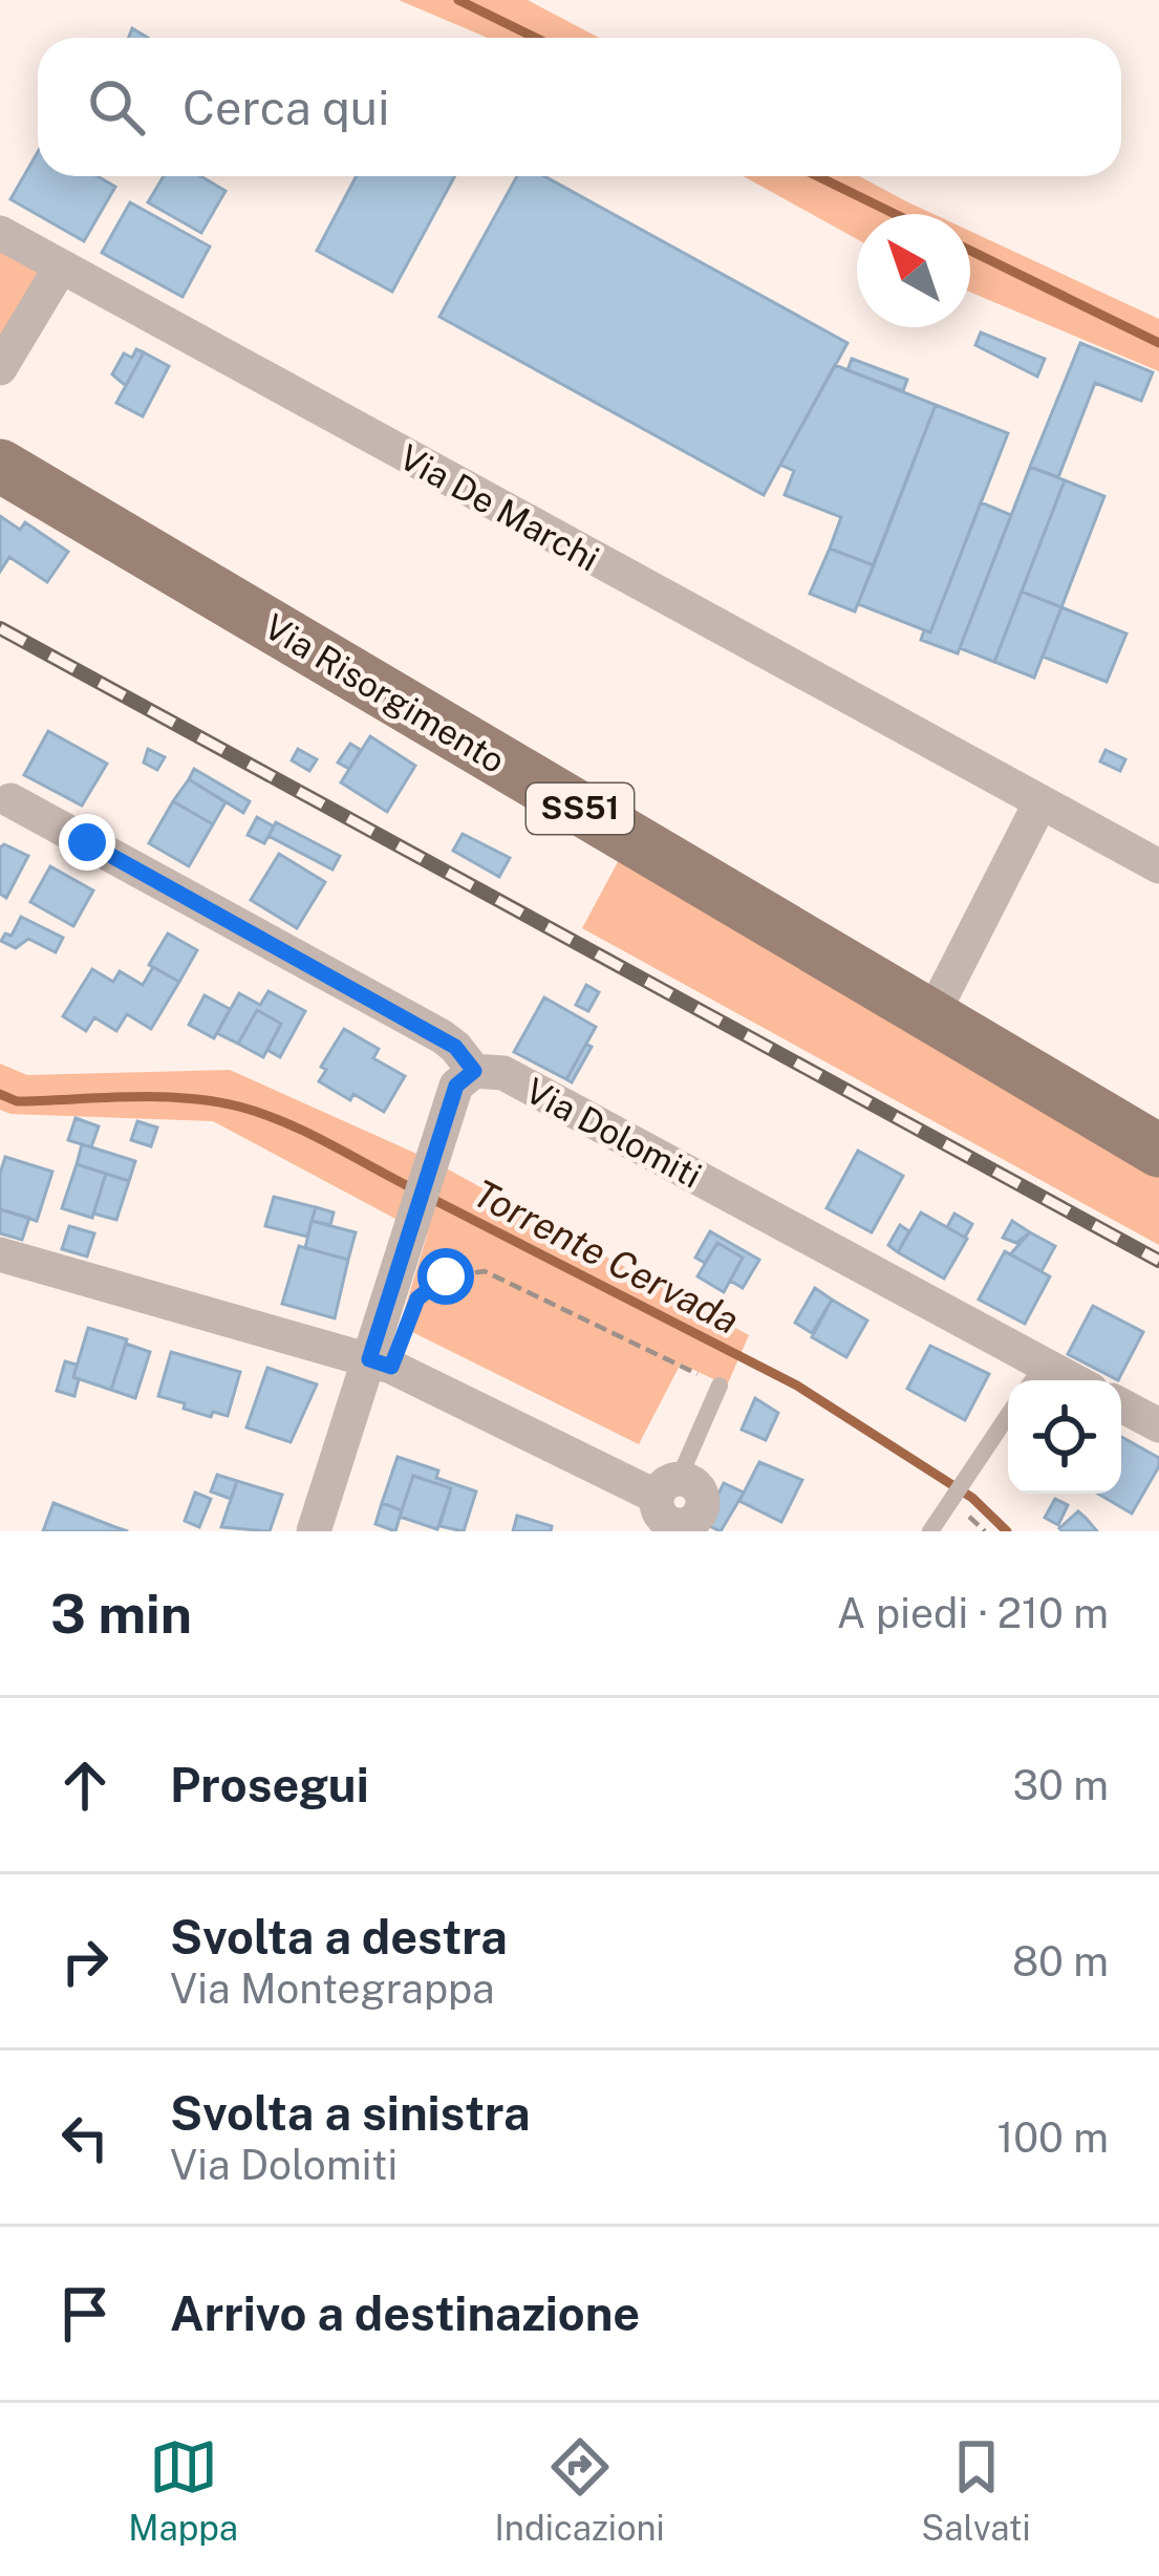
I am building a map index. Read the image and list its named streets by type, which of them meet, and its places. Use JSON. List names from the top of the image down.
{
  "streets": {
    "main road": ["Via Risorgimento", "SS51"],
    "street": ["Via De Marchi", "Via Dolomiti"]
  },
  "water": ["Torrente Cervada"],
  "north": "top left",
  "page": {
    "search": "Cerca qui",
    "heading": ["3 min", "A piedi · 210 m"],
    "list": [
      ["Prosegui", "30 m"],
      ["Svolta a destra", "Via Montegrappa", "80 m"],
      ["Svolta a sinistra", "Via Dolomiti", "100 m"],
      "Arrivo a destinazione"
    ],
    "nav": ["Mappa", "Indicazioni", "Salvati"]
  }
}
